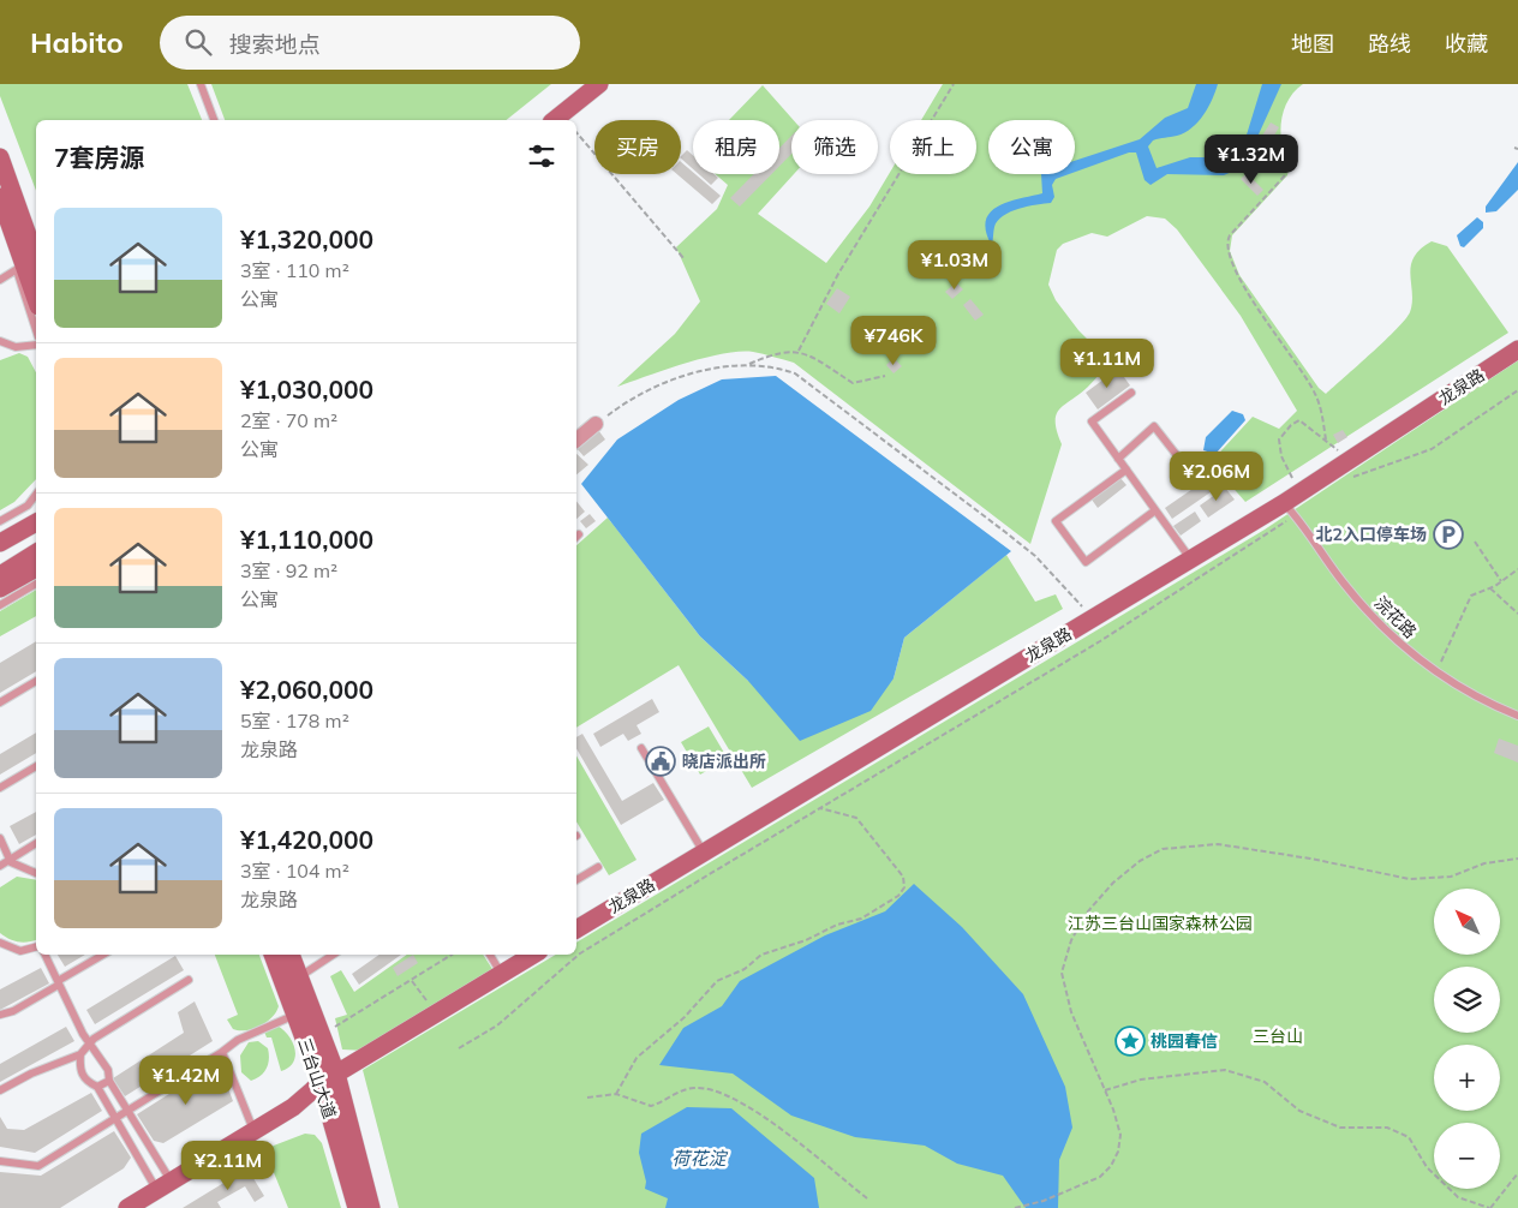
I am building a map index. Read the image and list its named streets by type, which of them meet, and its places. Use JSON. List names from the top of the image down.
{
  "streets": {
    "street": ["龙泉路", "三台山大道"],
    "lane": ["浣花路"]
  },
  "crossings": [
    ["龙泉路", "浣花路"]
  ],
  "water": ["荷花淀"],
  "parks": ["江苏三台山国家森林公园", "三台山"],
  "places": {
    "parking": ["北2入口停车场"],
    "public building": ["晓店派出所"],
    "place": ["桃园春信"]
  },
  "north": "top left",
  "page": {
    "header": "Habito",
    "search": "搜索地点",
    "nav": ["地图", "路线", "收藏"],
    "chip": [
      "买房",
      "租房",
      "筛选",
      "新上",
      "公寓"
    ],
    "heading": "7套房源",
    "price": [
      "¥1.32M",
      "¥1.03M",
      "¥746K",
      "¥1.11M",
      "¥2.06M",
      "¥1.42M",
      "¥2.11M"
    ],
    "list": [
      {
        "name": "¥1,320,000",
        "note": "3室 · 110 m² · 公寓"
      },
      {
        "name": "¥1,030,000",
        "note": "2室 · 70 m² · 公寓"
      },
      {
        "name": "¥1,110,000",
        "note": "3室 · 92 m² · 公寓"
      },
      {
        "name": "¥2,060,000",
        "note": "5室 · 178 m² · 龙泉路"
      },
      {
        "name": "¥1,420,000",
        "note": "3室 · 104 m² · 龙泉路"
      }
    ],
    "map_buttons": ["+", "−"]
  }
}
